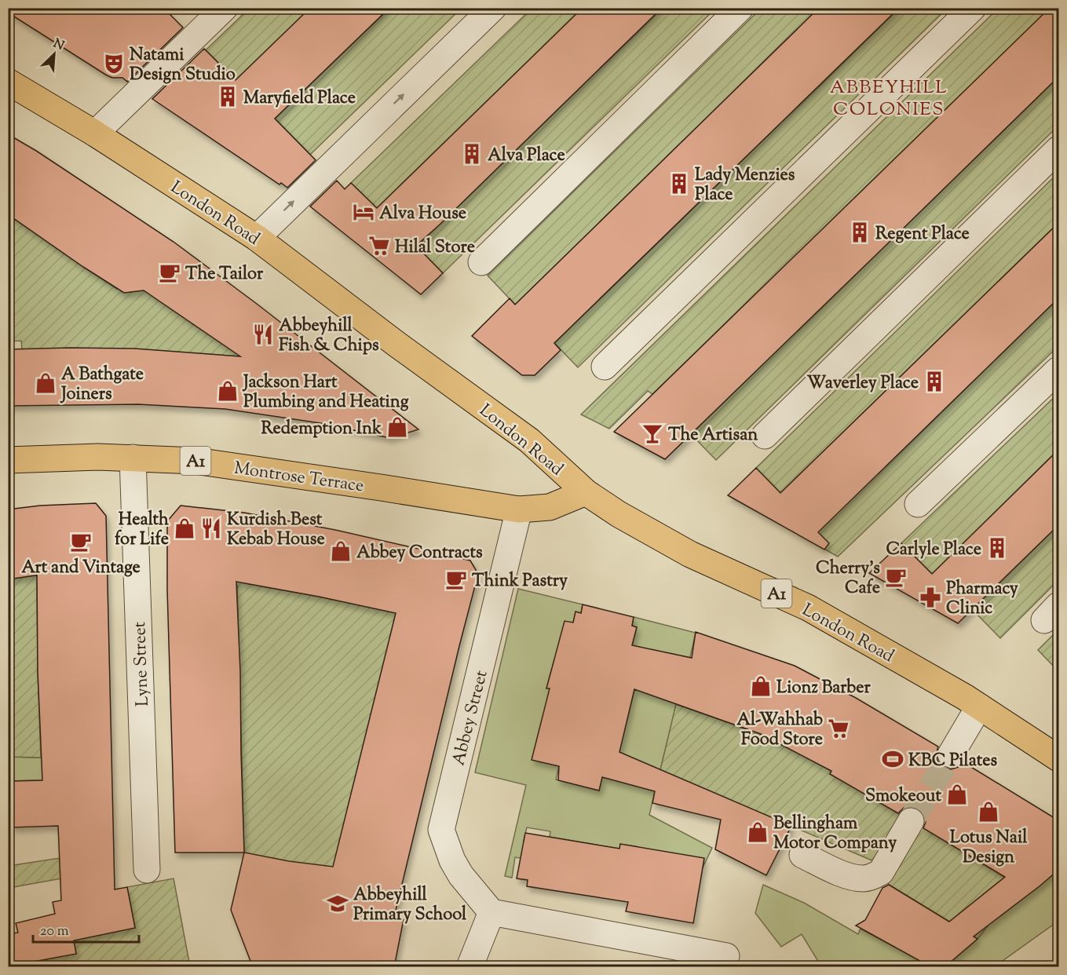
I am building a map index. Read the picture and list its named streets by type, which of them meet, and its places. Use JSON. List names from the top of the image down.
{
  "streets": {
    "main road": ["London Road", "A1", "Montrose Terrace"],
    "street": ["Lyne Street", "Abbey Street"]
  },
  "crossings": [
    ["London Road", "Montrose Terrace"],
    ["Montrose Terrace", "Lyne Street"],
    ["Montrose Terrace", "Abbey Street"]
  ],
  "districts": ["ABBEYHILL COLONIES"],
  "places": {
    "theatre": ["Natami Design Studio"],
    "building": [
      "Maryfield Place",
      "Alva Place",
      "Lady Menzies Place",
      "Regent Place",
      "Waverley Place",
      "Carlyle Place"
    ],
    "hotel": ["Alva House"],
    "supermarket": ["Hilal Store", "Al-Wahhab Food Store"],
    "cafe": [
      "The Tailor",
      "Art and Vintage",
      "Cherry's Cafe",
      "Think Pastry"
    ],
    "restaurant": ["Abbeyhill Fish & Chips", "Kurdish Best Kebab House"],
    "shop": [
      "A Bathgate Joiners",
      "Jackson Hart Plumbing and Heating",
      "Redemption Ink",
      "Health for Life",
      "Abbey Contracts",
      "Lionz Barber",
      "Smokeout",
      "Lotus Nail Design",
      "Bellingham Motor Company"
    ],
    "bar": ["The Artisan"],
    "pharmacy": ["Pharmacy Clinic"],
    "sports": ["KBC Pilates"],
    "school or university": ["Abbeyhill Primary School"]
  },
  "scale_bar": "20 m",
  "north": "top right"
}
